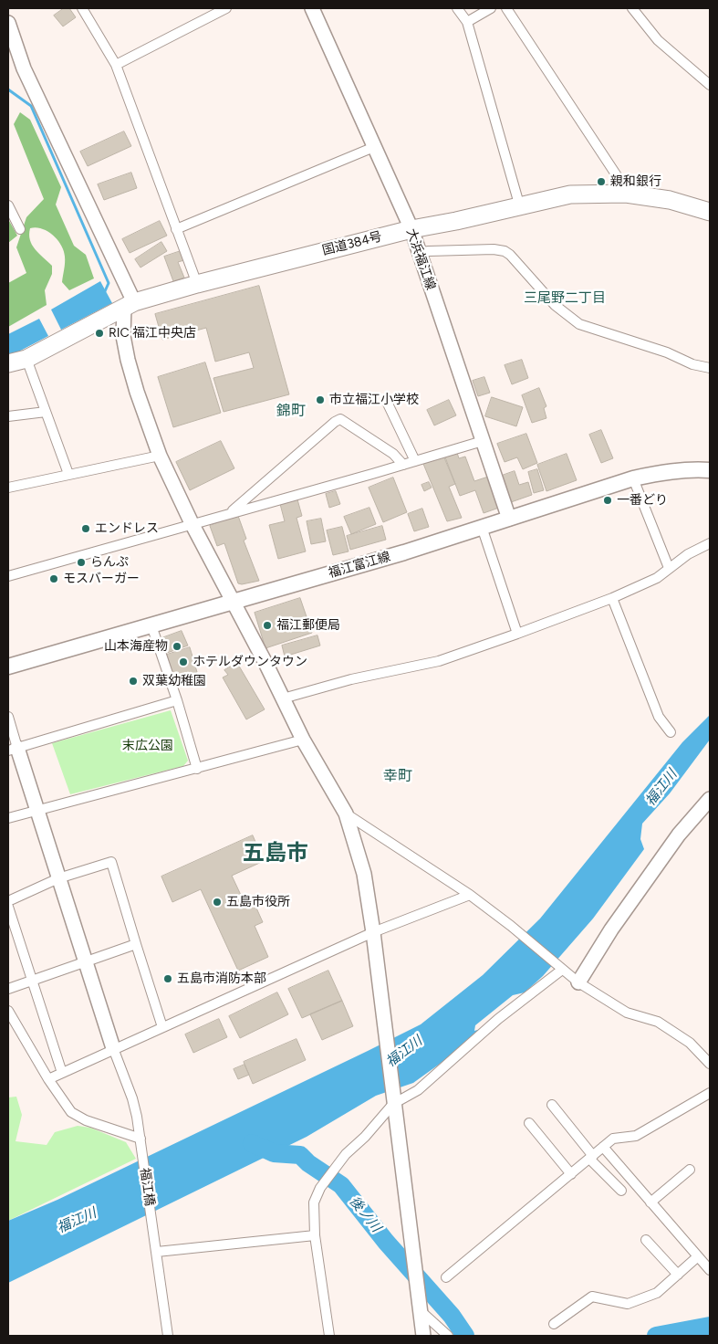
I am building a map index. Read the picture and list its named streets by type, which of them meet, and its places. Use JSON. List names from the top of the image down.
{
  "streets": {
    "highway": ["国道384号"],
    "main road": ["福江富江線"],
    "street": ["大浜福江線", "福江橋"]
  },
  "crossings": [
    ["国道384号", "大浜福江線"],
    ["大浜福江線", "福江富江線"]
  ],
  "districts": [
    "三尾野二丁目",
    "錦町",
    "幸町",
    "五島市"
  ],
  "water": ["福江川", "後ノ川"],
  "parks": ["末広公園"],
  "places": [
    "親和銀行",
    "RIC 福江中央店",
    "市立福江小学校",
    "一番どり",
    "エンドレス",
    "らんぷ",
    "モスバーガー",
    "福江郵便局",
    "山本海産物",
    "ホテルダウンタウン",
    "双葉幼稚園",
    "五島市役所",
    "五島市消防本部"
  ]
}
